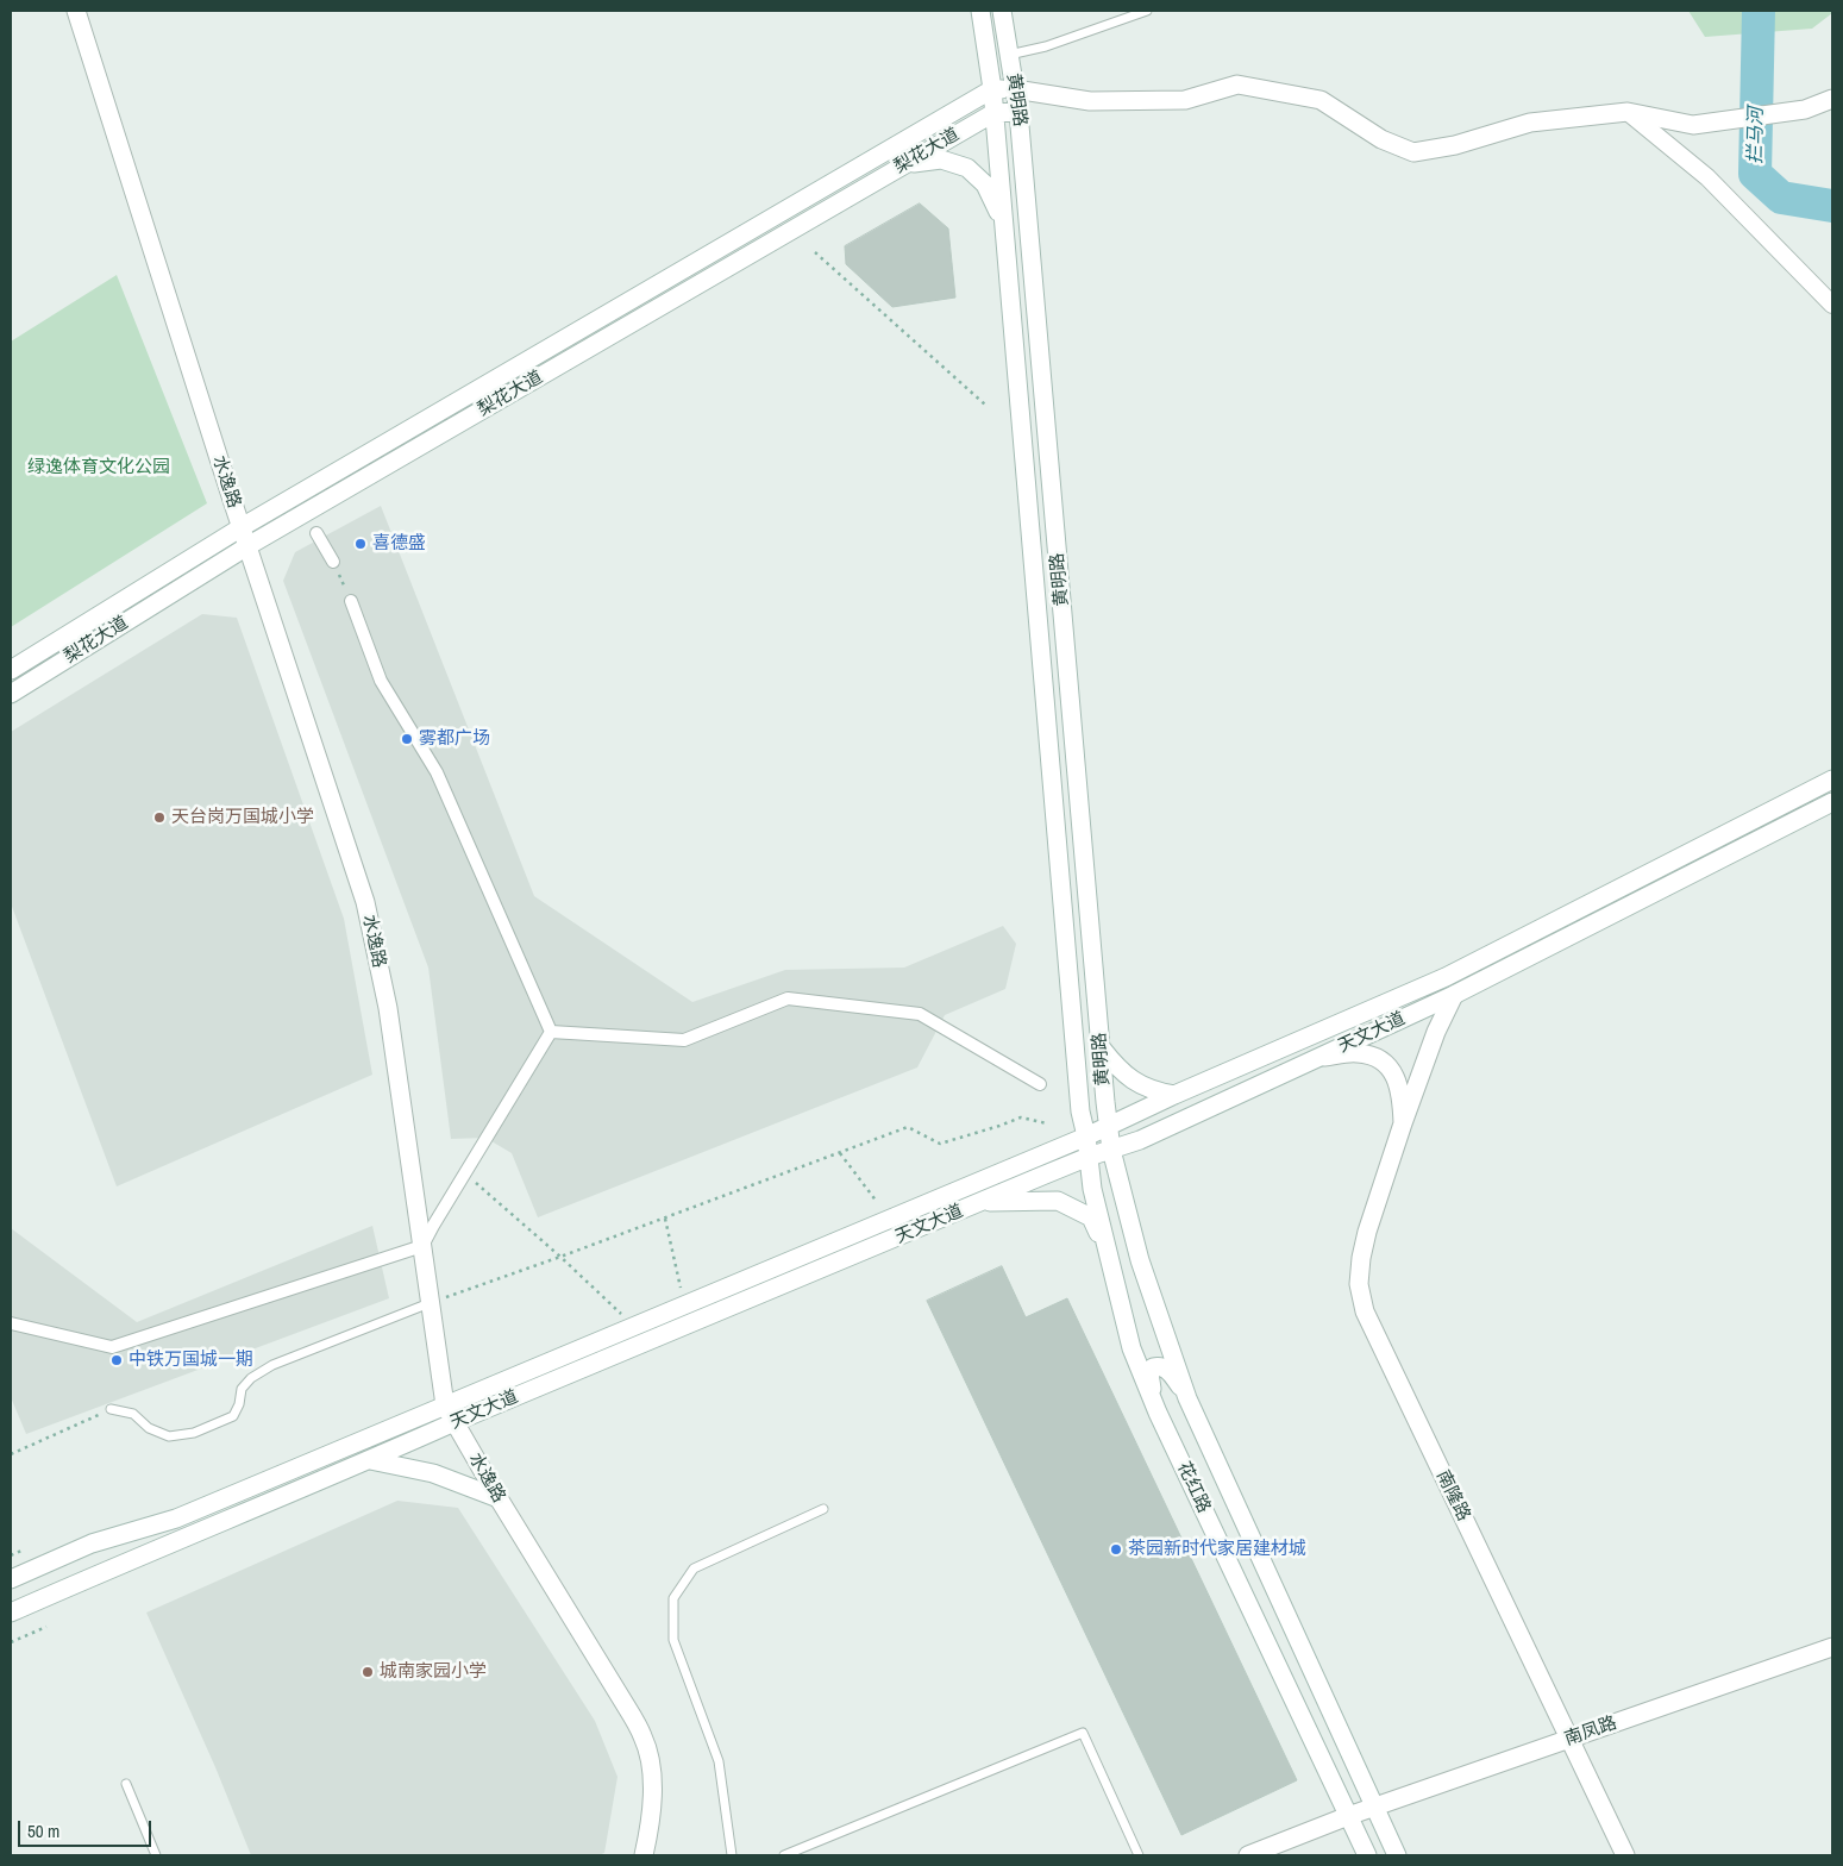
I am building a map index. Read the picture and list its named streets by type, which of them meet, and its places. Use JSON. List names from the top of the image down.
{
  "streets": {
    "main road": [
      "黄明路",
      "梨花大道",
      "水逸路",
      "天文大道",
      "花红路",
      "南隆路",
      "南凤路"
    ]
  },
  "crossings": [
    ["黄明路", "梨花大道"],
    ["黄明路", "天文大道"],
    ["黄明路", "花红路"],
    ["梨花大道", "水逸路"],
    ["水逸路", "天文大道"],
    ["天文大道", "花红路"],
    ["天文大道", "南隆路"],
    ["花红路", "南凤路"],
    ["南隆路", "南凤路"]
  ],
  "water": ["拦马河"],
  "parks": ["绿逸体育文化公园"],
  "places": [
    "喜德盛",
    "雾都广场",
    "天台岗万国城小学",
    "中铁万国城一期",
    "茶园新时代家居建材城",
    "城南家园小学"
  ],
  "scale_bar": "50 m"
}
